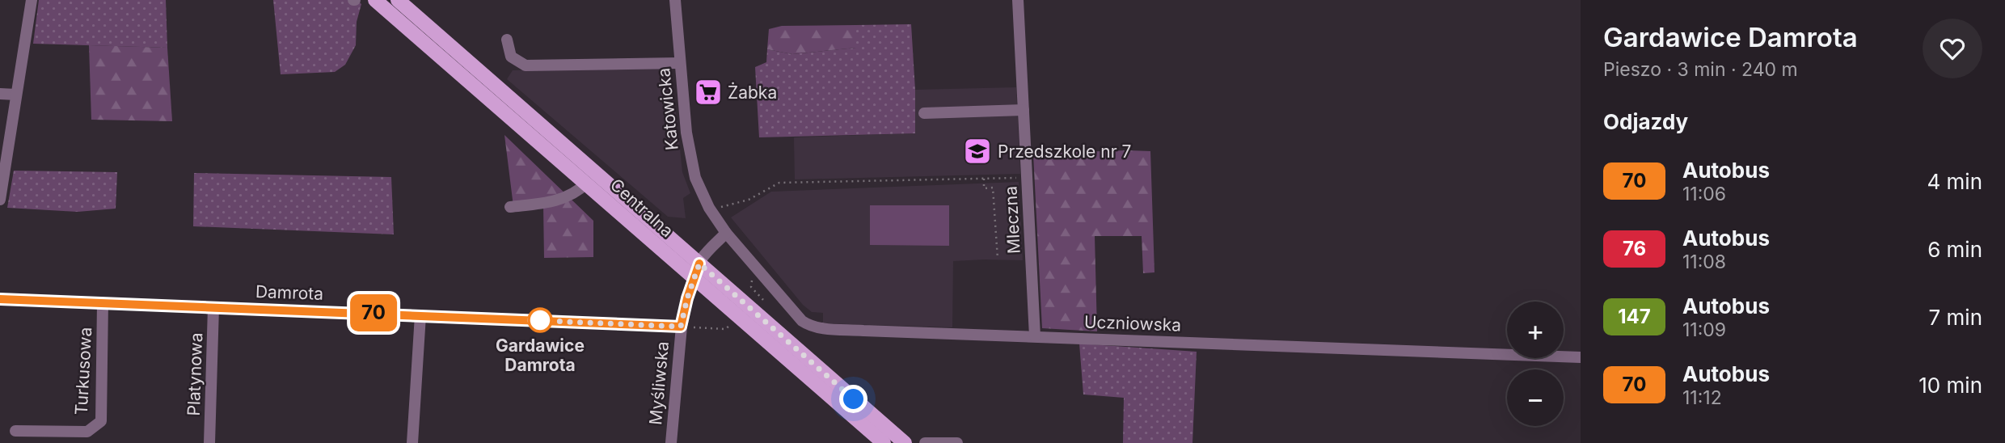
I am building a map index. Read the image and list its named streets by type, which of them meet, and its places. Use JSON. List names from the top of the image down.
{
  "streets": {
    "main road": ["Centralna"],
    "street": [
      "Katowicka",
      "Mleczna",
      "Damrota",
      "Uczniowska",
      "Turkusowa",
      "Platynowa",
      "Myśliwska"
    ]
  },
  "crossings": [
    ["Katowicka", "Uczniowska"],
    ["Mleczna", "Uczniowska"],
    ["Damrota", "Turkusowa"],
    ["Damrota", "Platynowa"],
    ["Damrota", "Myśliwska"]
  ],
  "places": {
    "supermarket": ["Żabka"],
    "school or university": ["Przedszkole nr 7"],
    "other": ["Gardawice Damrota"]
  },
  "lines": ["bus line 70"],
  "page": {
    "on_map": "70",
    "heading": [
      ["Gardawice Damrota", "Pieszo · 3 min · 240 m"],
      "Odjazdy"
    ],
    "list": [
      {
        "mark": "70",
        "name": "Autobus",
        "note": "11:06",
        "value": "4 min"
      },
      {
        "mark": "76",
        "name": "Autobus",
        "note": "11:08",
        "value": "6 min"
      },
      {
        "mark": "147",
        "name": "Autobus",
        "note": "11:09",
        "value": "7 min"
      },
      {
        "mark": "70",
        "name": "Autobus",
        "note": "11:12",
        "value": "10 min"
      }
    ],
    "map_buttons": ["+", "−"]
  }
}
